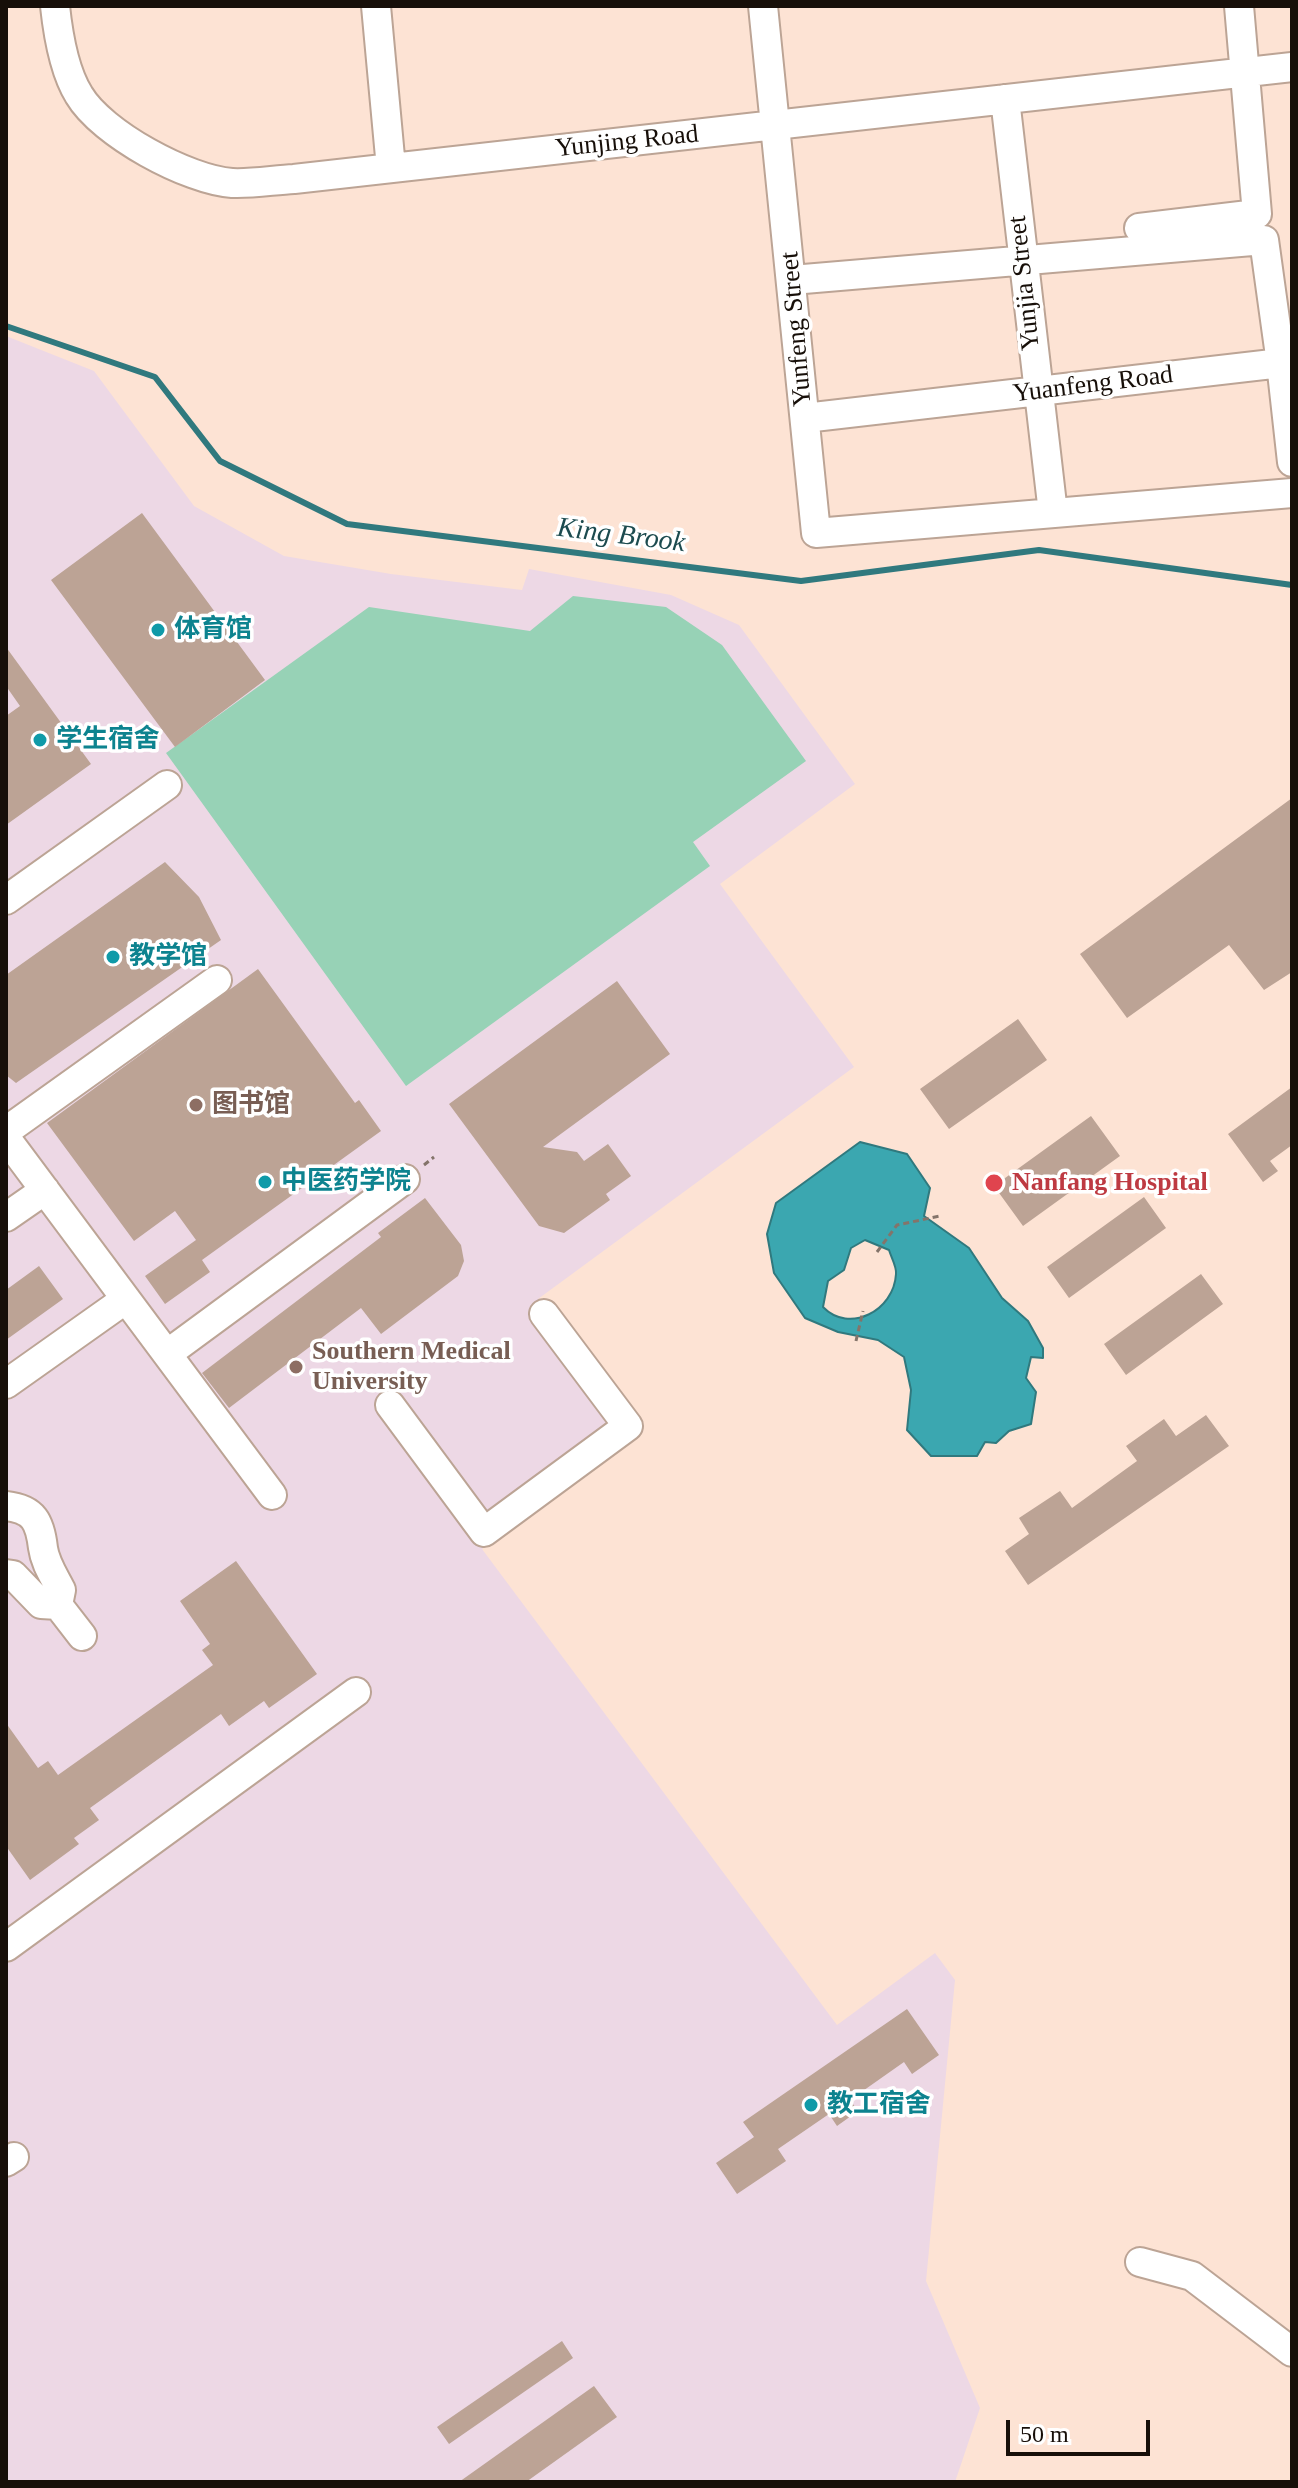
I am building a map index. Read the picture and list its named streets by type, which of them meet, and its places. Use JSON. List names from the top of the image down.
{
  "streets": {
    "street": [
      "Yunjing Road",
      "Yunjia Street",
      "Yunfeng Street",
      "Yuanfeng Road"
    ]
  },
  "crossings": [
    ["Yunjing Road", "Yunjia Street"],
    ["Yunjing Road", "Yunfeng Street"],
    ["Yunjia Street", "Yunfeng Street"],
    ["Yunjia Street", "Yuanfeng Road"],
    ["Yunfeng Street", "Yuanfeng Road"]
  ],
  "water": ["King Brook"],
  "places": [
    "体育馆",
    "学生宿舍",
    "教学馆",
    "图书馆",
    "中医药学院",
    "Nanfang Hospital",
    "Southern Medical University",
    "教工宿舍"
  ],
  "scale_bar": "50 m"
}
